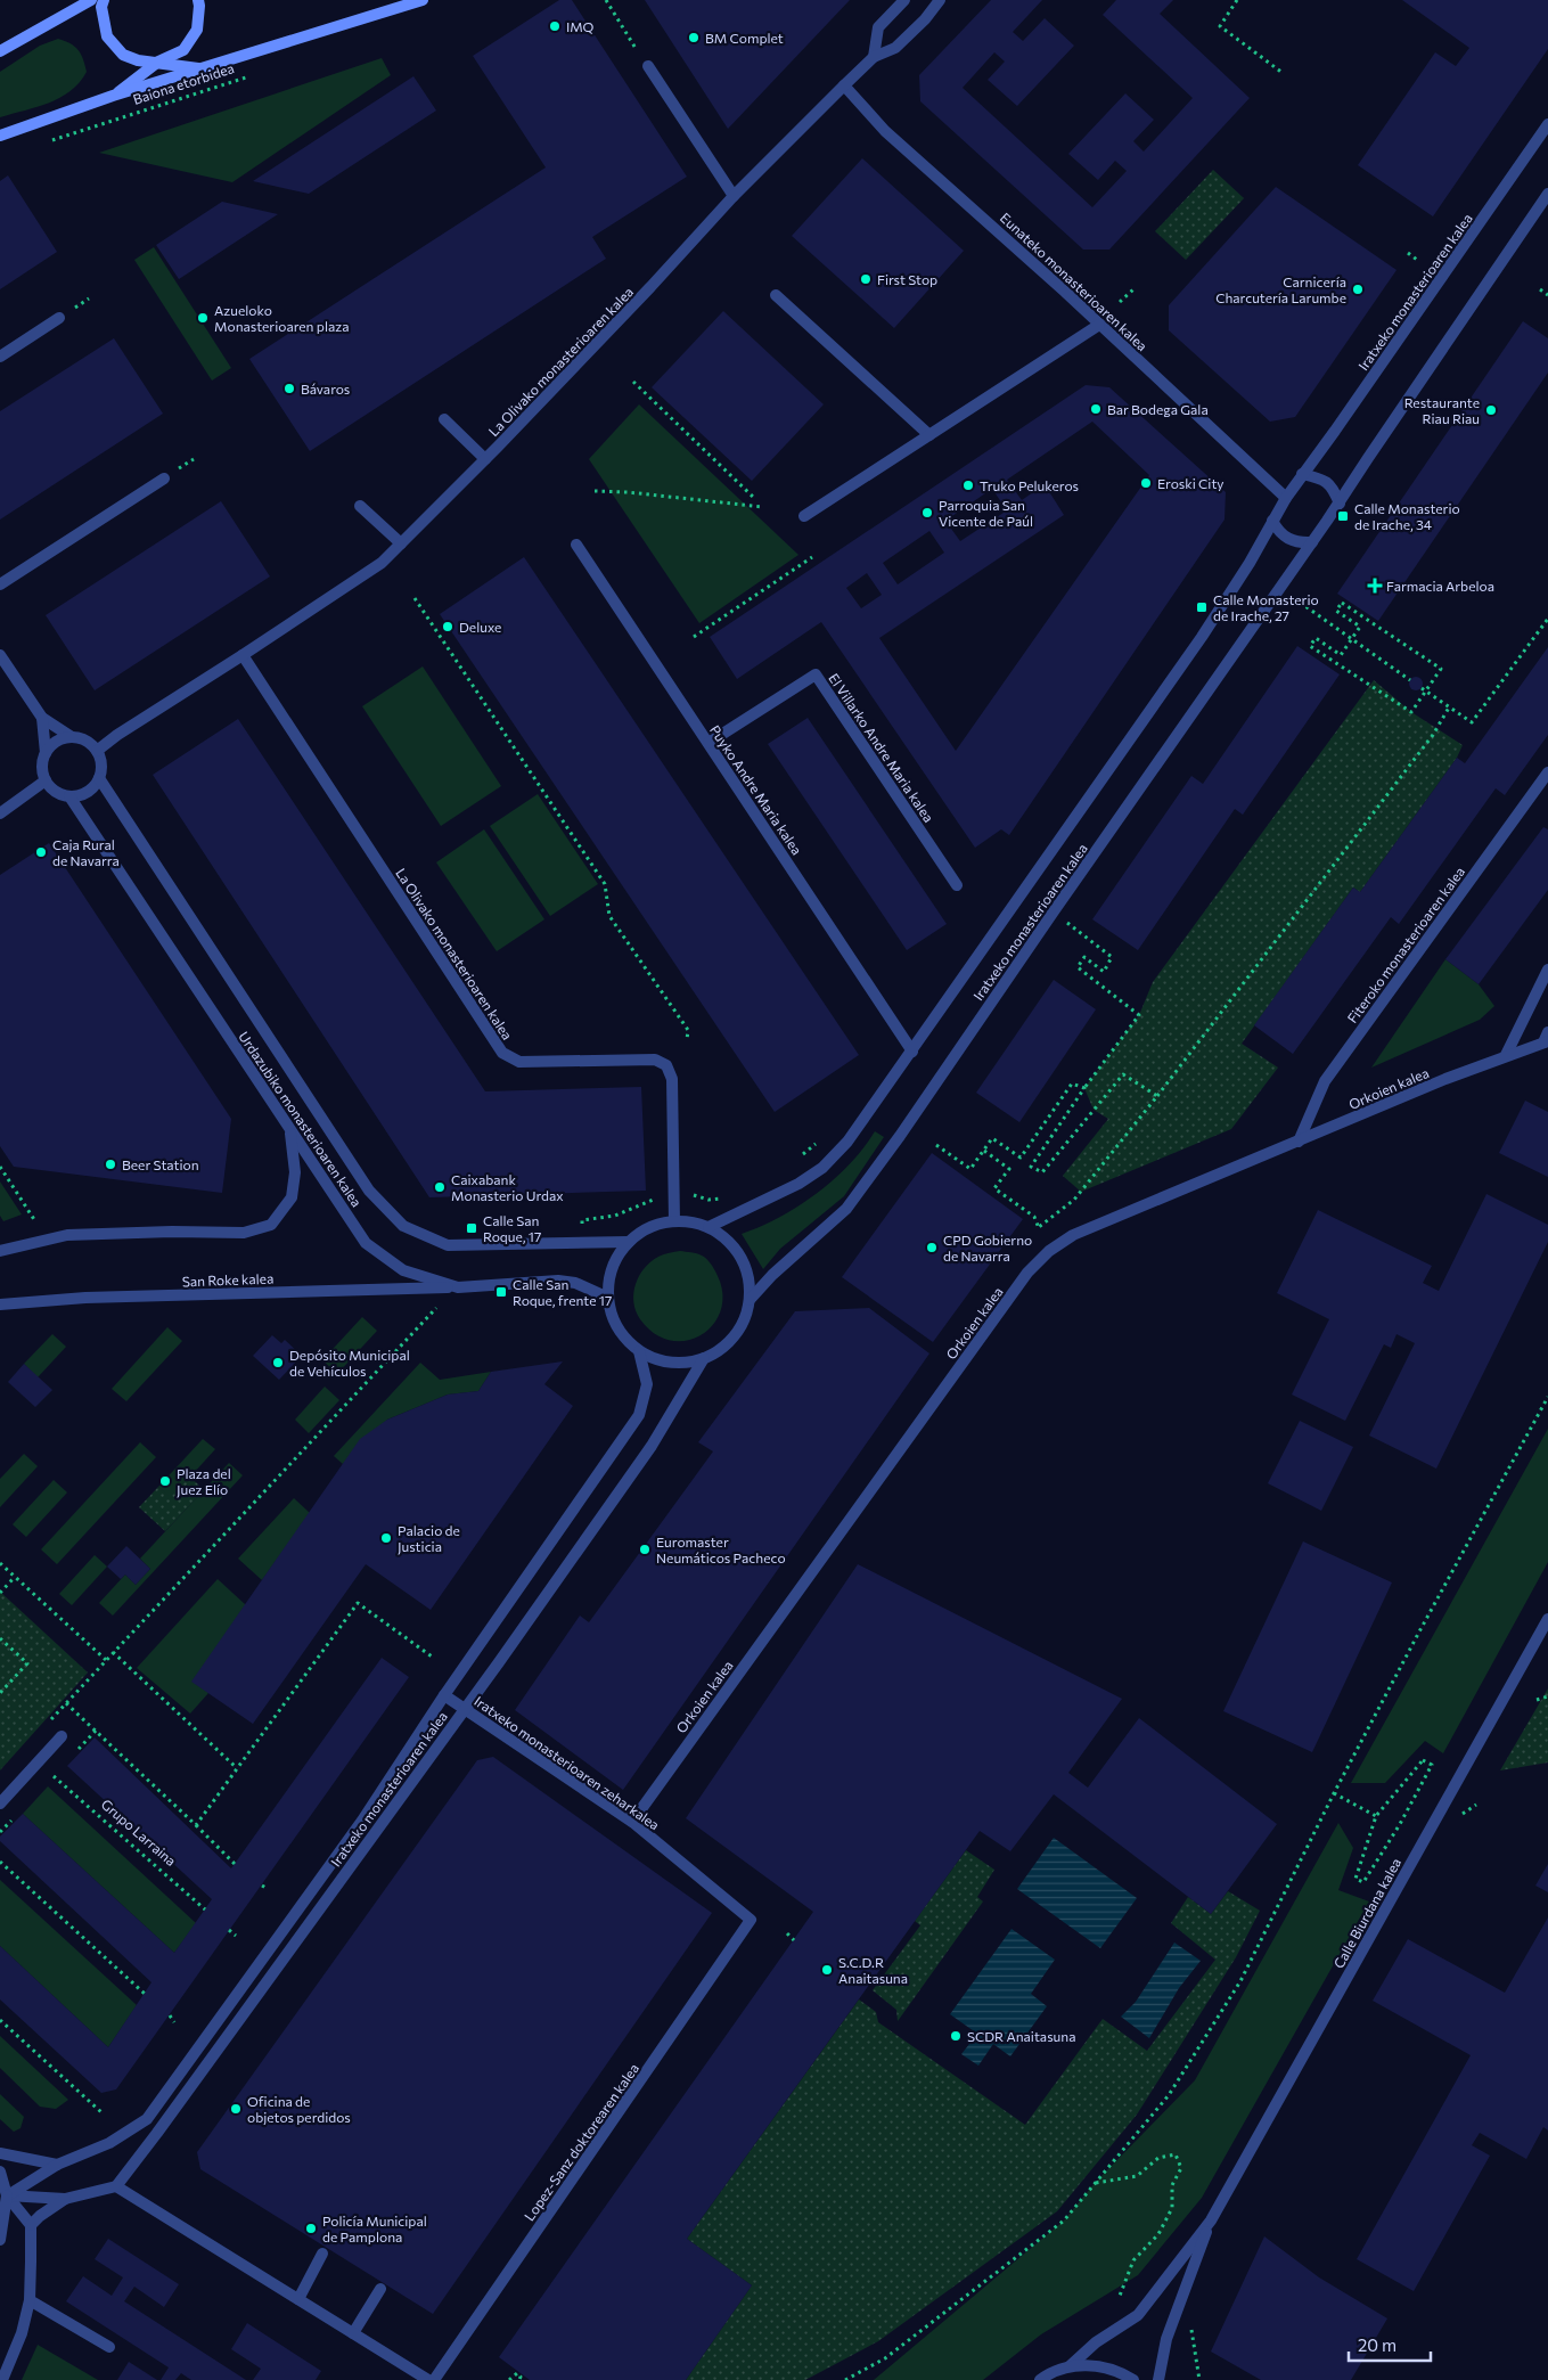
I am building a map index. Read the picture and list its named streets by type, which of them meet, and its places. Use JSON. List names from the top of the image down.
{
  "streets": {
    "main road": ["Baiona etorbidea"],
    "street": [
      "Eunateko monasterioaren kalea",
      "Iratxeko monasterioaren kalea",
      "La Olivako monasterioaren kalea",
      "El Villarko Andre Maria kalea",
      "Puyko Andre Maria kalea",
      "Fiteroko monasterioaren kalea",
      "Orkoien kalea",
      "Urdazubiko monasterioaren kalea",
      "San Roke kalea",
      "Iratxeko monasterioaren zeharkalea",
      "Calle Biurdana kalea",
      "Lopez-Sanz doktorearen kalea"
    ],
    "path": ["Grupo Larraina"]
  },
  "crossings": [
    ["Eunateko monasterioaren kalea", "Iratxeko monasterioaren kalea"],
    ["Eunateko monasterioaren kalea", "La Olivako monasterioaren kalea"],
    ["Iratxeko monasterioaren kalea", "La Olivako monasterioaren kalea"],
    ["Iratxeko monasterioaren kalea", "Puyko Andre Maria kalea"],
    ["Iratxeko monasterioaren kalea", "Urdazubiko monasterioaren kalea"],
    ["Iratxeko monasterioaren kalea", "Iratxeko monasterioaren zeharkalea"],
    ["La Olivako monasterioaren kalea", "Urdazubiko monasterioaren kalea"],
    ["El Villarko Andre Maria kalea", "Puyko Andre Maria kalea"],
    ["Fiteroko monasterioaren kalea", "Orkoien kalea"],
    ["Orkoien kalea", "Iratxeko monasterioaren zeharkalea"],
    ["Urdazubiko monasterioaren kalea", "San Roke kalea"],
    ["Iratxeko monasterioaren zeharkalea", "Lopez-Sanz doktorearen kalea"]
  ],
  "places": {
    "other": [
      "IMQ",
      "BM Complet",
      "First Stop",
      "Carnicería Charcutería Larumbe",
      "Azueloko Monasterioaren plaza",
      "Bávaros",
      "Bar Bodega Gala",
      "Restaurante Riau Riau",
      "Eroski City",
      "Truko Pelukeros",
      "Parroquia San Vicente de Paúl",
      "Deluxe",
      "Caja Rural de Navarra",
      "Beer Station",
      "Caixabank Monasterio Urdax",
      "CPD Gobierno de Navarra",
      "Depósito Municipal de Vehículos",
      "Plaza del Juez Elío",
      "Palacio de Justicia",
      "Euromaster Neumáticos Pacheco",
      "S.C.D.R Anaitasuna",
      "SCDR Anaitasuna",
      "Oficina de objetos perdidos",
      "Policía Municipal de Pamplona"
    ],
    "transit": [
      "Calle Monasterio de Irache, 34",
      "Calle Monasterio de Irache, 27",
      "Calle San Roque, 17",
      "Calle San Roque, frente 17"
    ],
    "health": ["Farmacia Arbeloa"]
  },
  "scale_bar": "20 m"
}
